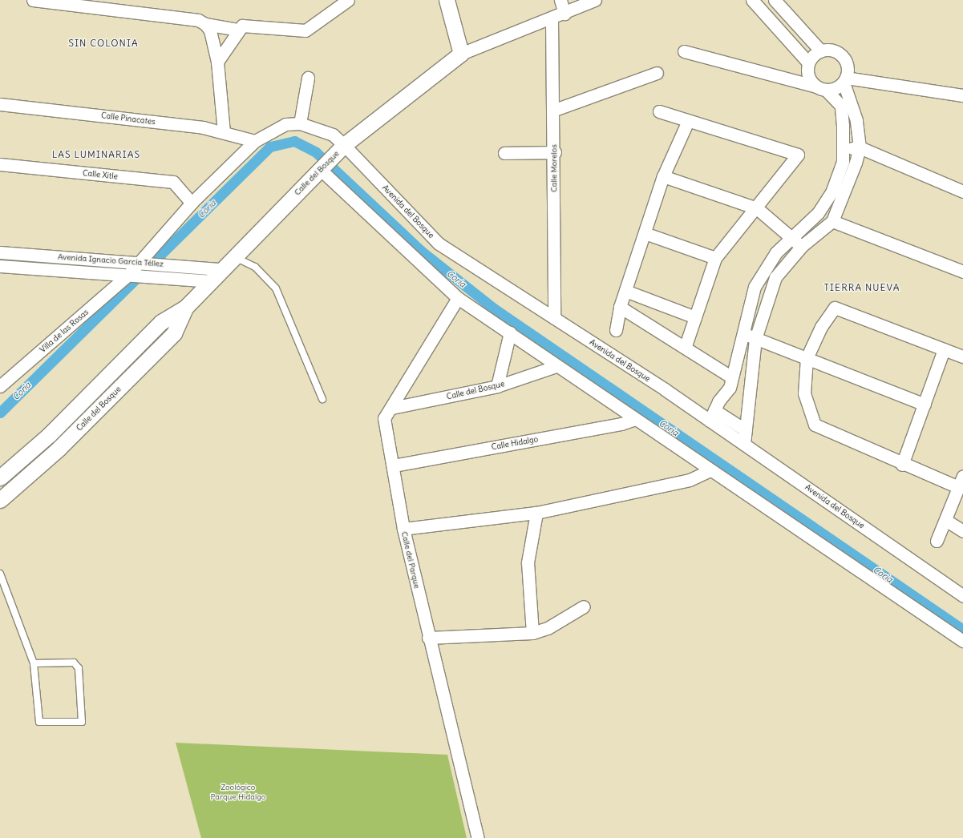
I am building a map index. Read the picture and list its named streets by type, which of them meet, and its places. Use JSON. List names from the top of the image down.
{
  "streets": {
    "street": [
      "Calle Pinacates",
      "Calle Morelos",
      "Calle del Bosque",
      "Calle Xitle",
      "Avenida del Bosque",
      "Avenida Ignacio García Téllez",
      "Villa de las Rosas",
      "Calle Hidalgo",
      "Calle del Parque"
    ]
  },
  "crossings": [
    ["Calle Pinacates", "Villa de las Rosas"],
    ["Calle Morelos", "Avenida del Bosque"],
    ["Calle del Bosque", "Avenida del Bosque"],
    ["Calle del Bosque", "Avenida Ignacio García Téllez"],
    ["Calle del Bosque", "Calle del Parque"],
    ["Calle Xitle", "Villa de las Rosas"],
    ["Avenida del Bosque", "Villa de las Rosas"],
    ["Avenida Ignacio García Téllez", "Villa de las Rosas"],
    ["Calle Hidalgo", "Calle del Parque"]
  ],
  "districts": ["SIN COLONIA", "LAS LUMINARIAS", "TIERRA NUEVA"],
  "water": ["Coria"],
  "parks": ["Zoológico Parque Hidalgo"]
}
